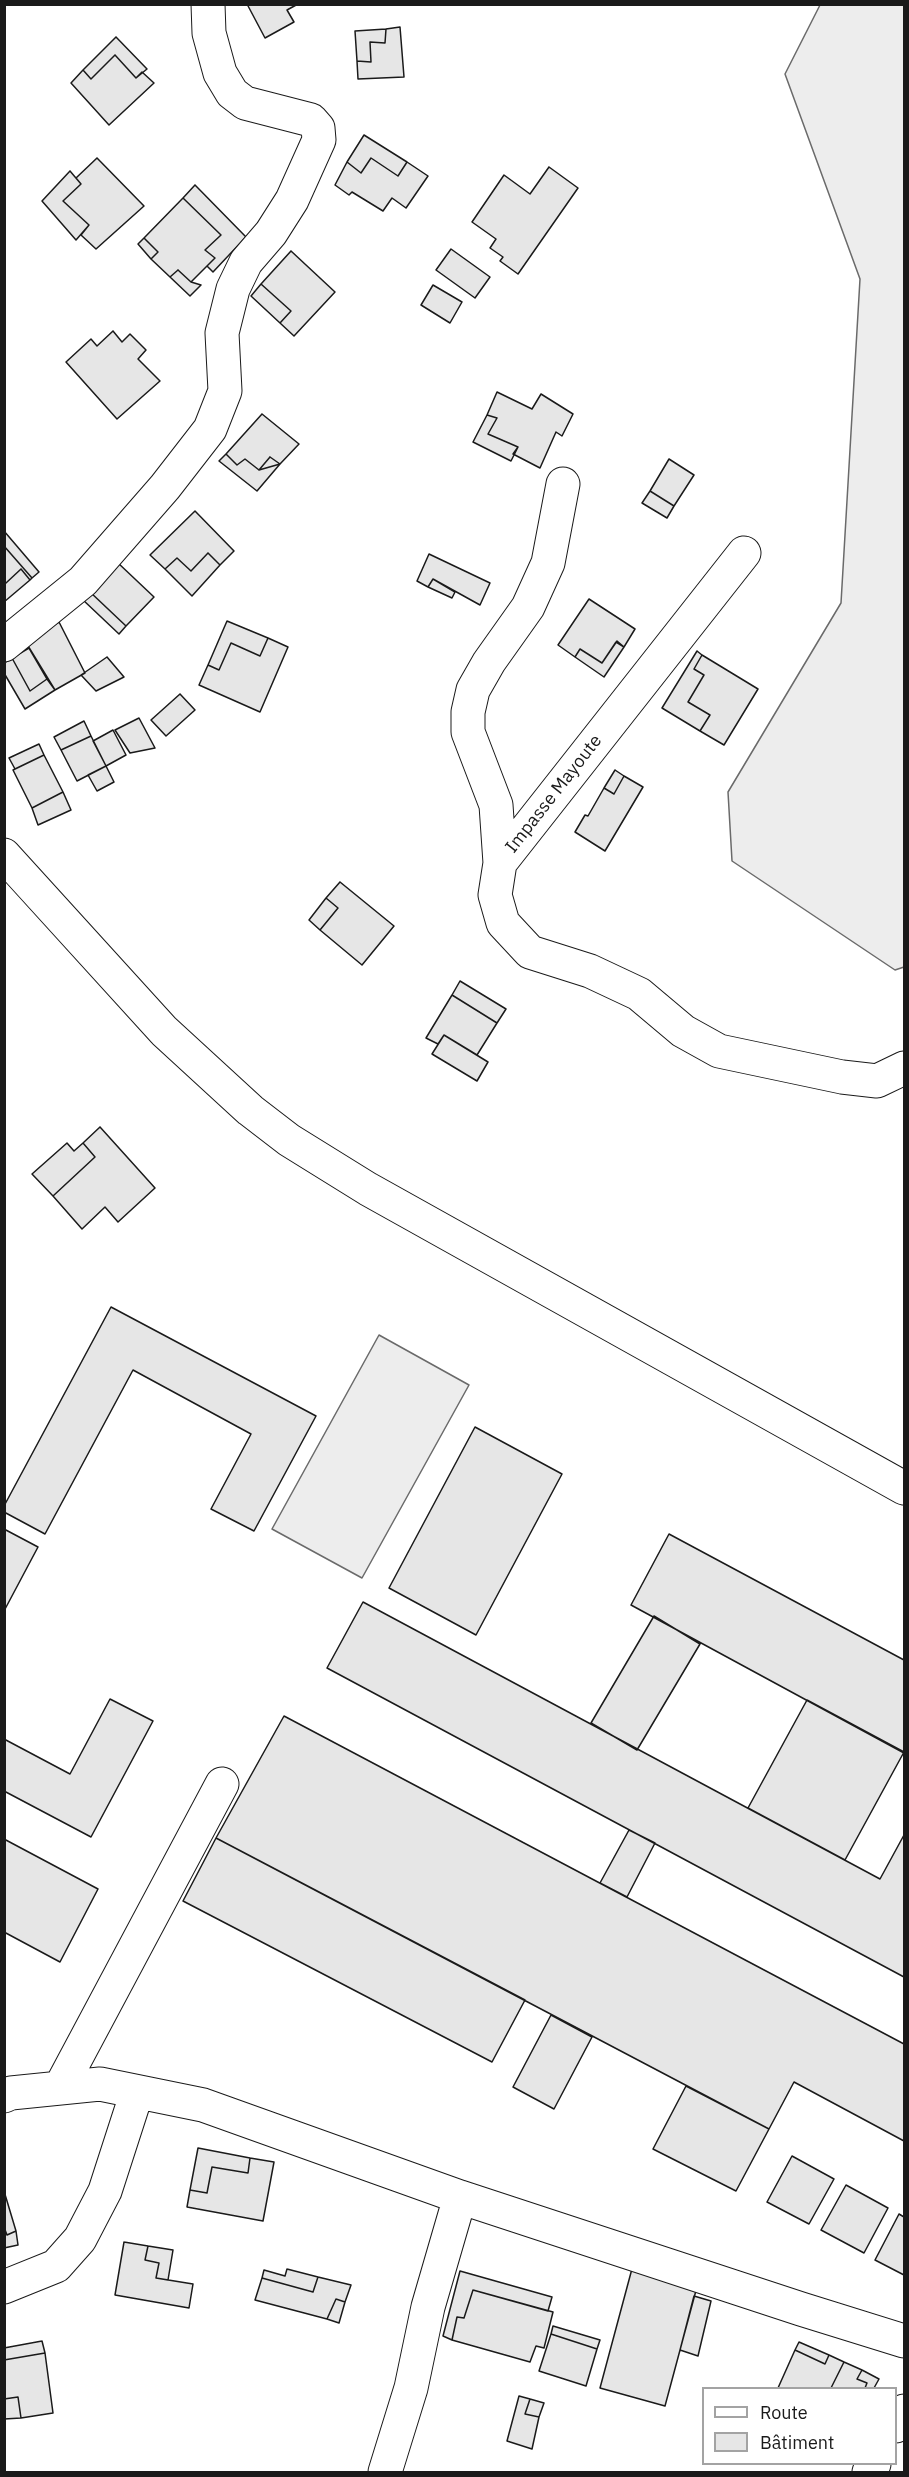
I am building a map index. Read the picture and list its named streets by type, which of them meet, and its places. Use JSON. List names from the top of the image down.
{
  "streets": {
    "street": ["Impasse Mayoute"]
  },
  "legend": ["Route", "Bâtiment"]
}
